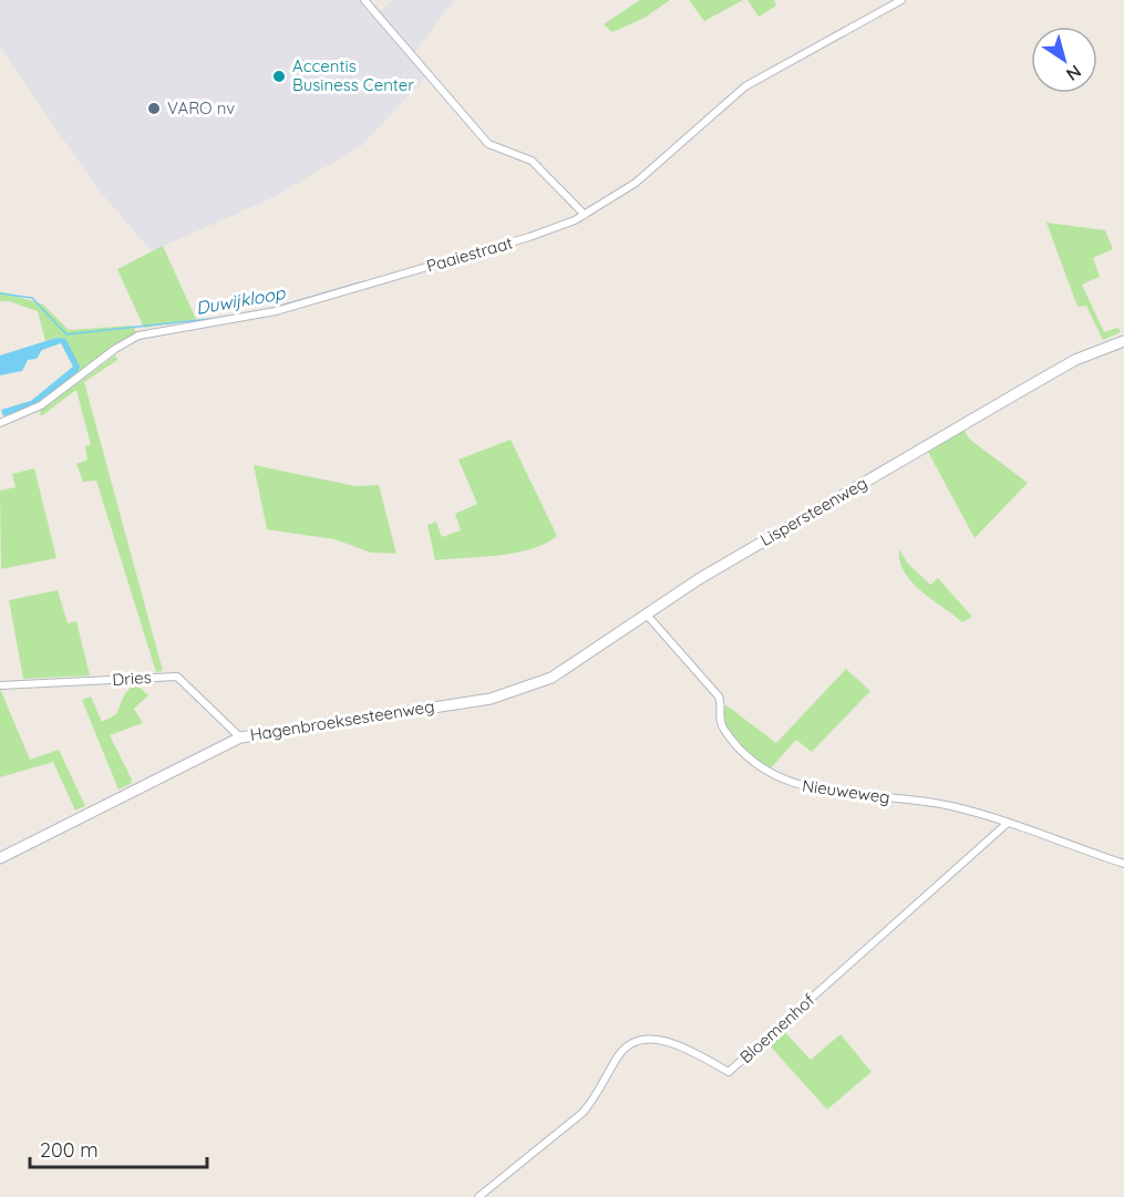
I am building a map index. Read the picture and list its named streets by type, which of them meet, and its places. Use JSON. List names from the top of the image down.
{
  "streets": {
    "street": [
      "Paaiestraat",
      "Lispersteenweg",
      "Dries",
      "Hagenbroeksesteenweg",
      "Nieuweweg",
      "Bloemenhof"
    ]
  },
  "crossings": [
    ["Lispersteenweg", "Hagenbroeksesteenweg"],
    ["Lispersteenweg", "Nieuweweg"],
    ["Dries", "Hagenbroeksesteenweg"],
    ["Nieuweweg", "Bloemenhof"]
  ],
  "water": ["Duwijkloop"],
  "places": ["Accentis Business Center", "VARO nv"],
  "scale_bar": "200 m",
  "north": "bottom right"
}
